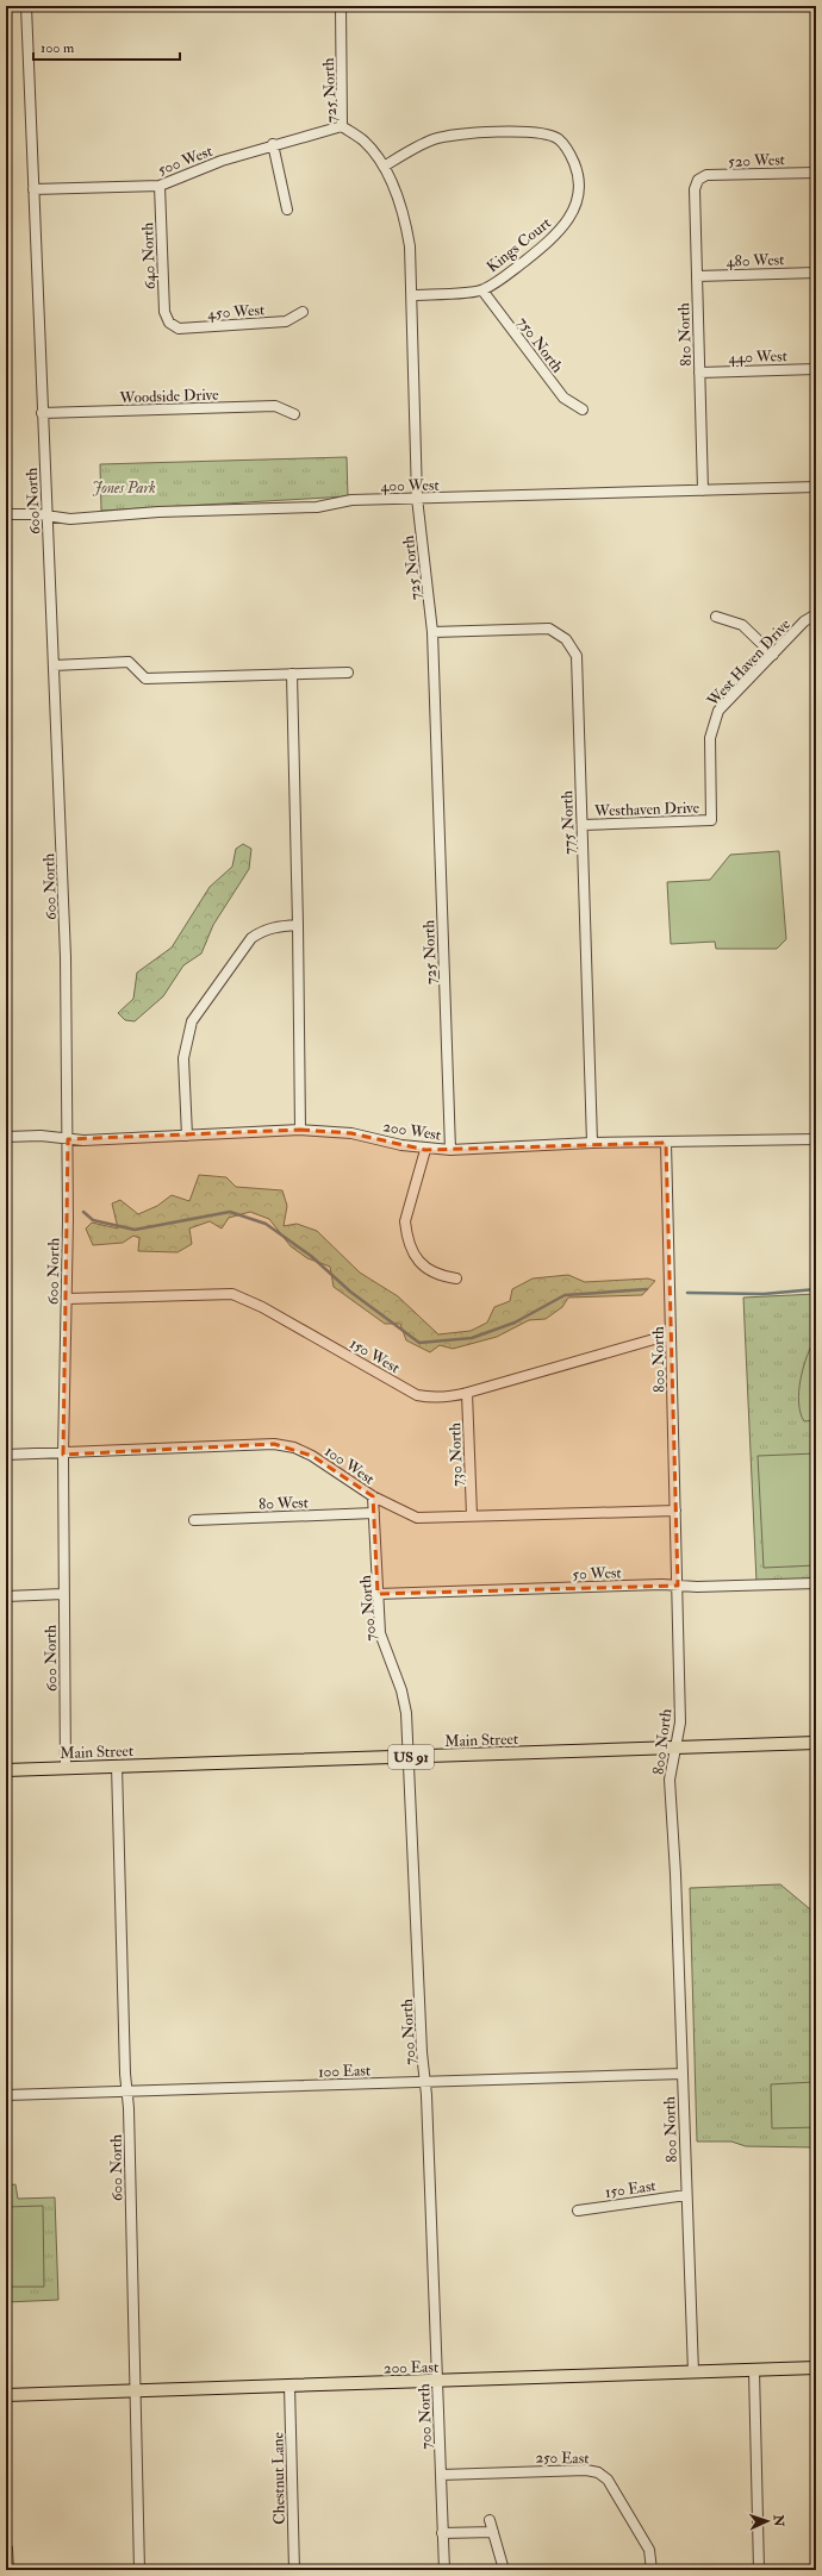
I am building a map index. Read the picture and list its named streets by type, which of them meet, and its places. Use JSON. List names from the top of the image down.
{
  "streets": {
    "main road": ["Main Street", "US 91", "200 East"],
    "street": [
      "725 North",
      "500 West",
      "520 West",
      "Kings Court",
      "640 North",
      "480 West",
      "450 West",
      "810 North",
      "750 North",
      "440 West",
      "Woodside Drive",
      "400 West",
      "600 North",
      "West Haven Drive",
      "Westhaven Drive",
      "775 North",
      "200 West",
      "150 West",
      "800 North",
      "730 North",
      "100 West",
      "80 West",
      "50 West",
      "700 North",
      "100 East",
      "150 East",
      "250 East",
      "Chestnut Lane"
    ]
  },
  "crossings": [
    ["725 North", "500 West"],
    ["725 North", "Kings Court"],
    ["725 North", "400 West"],
    ["725 North", "775 North"],
    ["725 North", "200 West"],
    ["500 West", "640 North"],
    ["500 West", "600 North"],
    ["520 West", "810 North"],
    ["Kings Court", "750 North"],
    ["640 North", "450 West"],
    ["480 West", "810 North"],
    ["810 North", "440 West"],
    ["810 North", "400 West"],
    ["Woodside Drive", "600 North"],
    ["400 West", "600 North"],
    ["600 North", "200 West"],
    ["600 North", "150 West"],
    ["600 North", "100 West"],
    ["600 North", "Main Street"],
    ["600 North", "100 East"],
    ["600 North", "200 East"],
    ["West Haven Drive", "Westhaven Drive"],
    ["Westhaven Drive", "775 North"],
    ["775 North", "200 West"],
    ["200 West", "800 North"],
    ["150 West", "800 North"],
    ["150 West", "730 North"],
    ["800 North", "100 West"],
    ["800 North", "50 West"],
    ["800 North", "Main Street"],
    ["800 North", "100 East"],
    ["800 North", "150 East"],
    ["800 North", "200 East"],
    ["730 North", "100 West"],
    ["100 West", "700 North"],
    ["80 West", "700 North"],
    ["50 West", "700 North"],
    ["700 North", "Main Street"],
    ["700 North", "100 East"],
    ["700 North", "200 East"],
    ["700 North", "250 East"],
    ["200 East", "Chestnut Lane"]
  ],
  "parks": ["Jones Park"],
  "scale_bar": "100 m",
  "north": "right"
}
